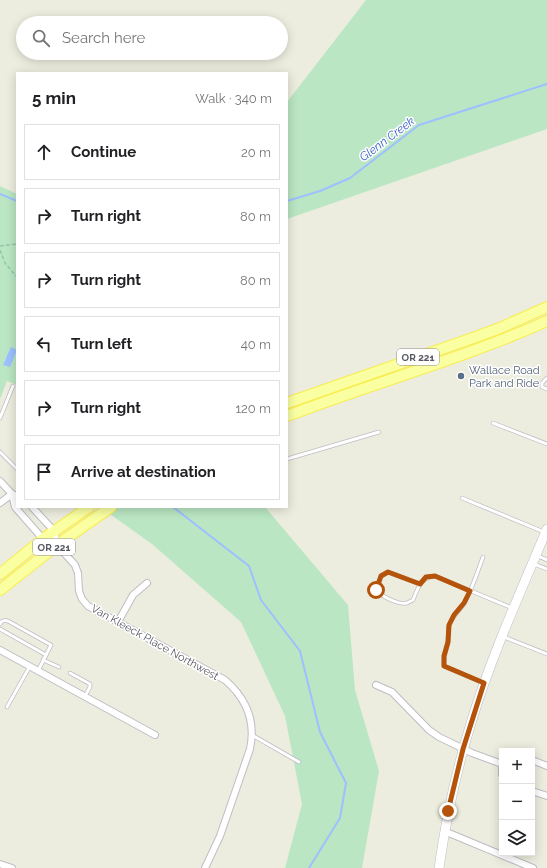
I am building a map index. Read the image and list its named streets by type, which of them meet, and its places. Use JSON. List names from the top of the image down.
{
  "streets": {
    "main road": ["OR 221"],
    "street": ["Van Kleeck Place Northwest"]
  },
  "crossings": [
    ["OR 221", "Van Kleeck Place Northwest"]
  ],
  "water": ["Glenn Creek"],
  "places": ["Wallace Road Park and Ride"],
  "page": {
    "search": "Search here",
    "heading": ["5 min", "Walk · 340 m"],
    "list": [
      ["Continue", "20 m"],
      ["Turn right", "80 m"],
      ["Turn right", "80 m"],
      ["Turn left", "40 m"],
      ["Turn right", "120 m"],
      "Arrive at destination"
    ],
    "map_buttons": ["+", "−"]
  }
}
